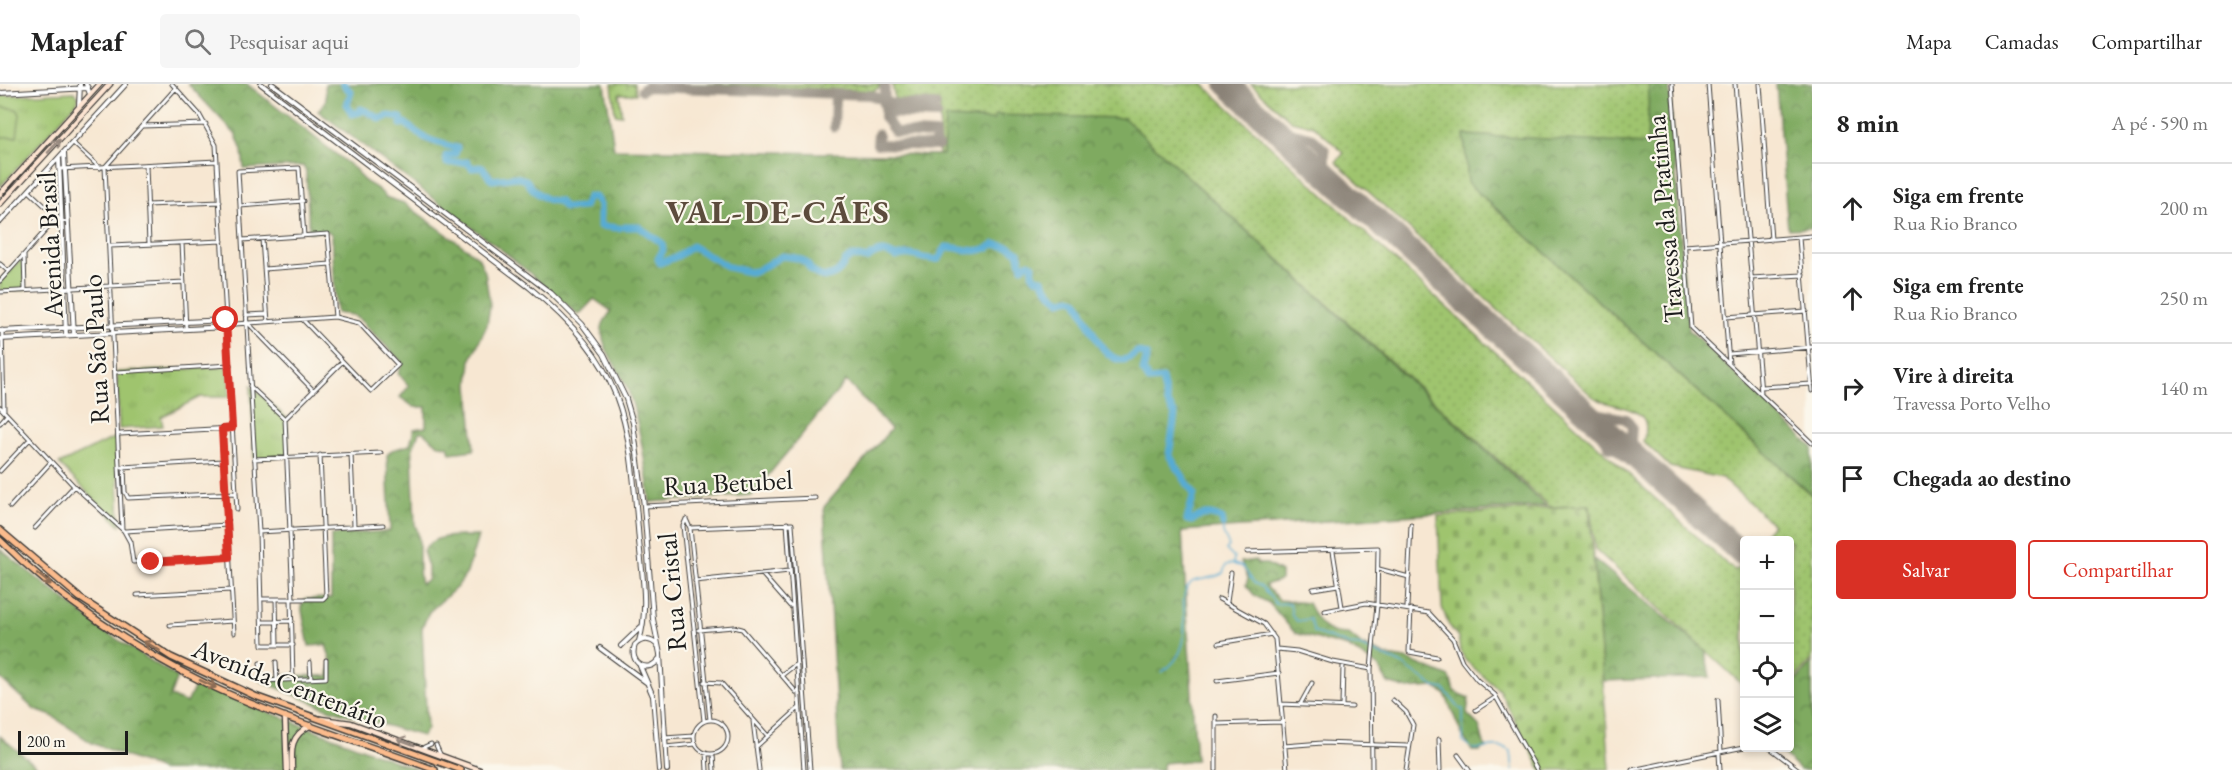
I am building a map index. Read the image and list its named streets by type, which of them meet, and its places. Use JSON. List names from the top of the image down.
{
  "streets": {
    "main road": ["Avenida Centenário"],
    "street": [
      "Travessa da Pratinha",
      "Avenida Brasil",
      "Rua São Paulo",
      "Rua Betubel",
      "Rua Cristal"
    ]
  },
  "districts": ["VAL-DE-CÃES"],
  "scale_bar": "200 m",
  "page": {
    "header": "Mapleaf",
    "search": "Pesquisar aqui",
    "nav": ["Mapa", "Camadas", "Compartilhar"],
    "heading": ["8 min", "A pé · 590 m"],
    "list": [
      ["Siga em frente", "Rua Rio Branco", "200 m"],
      ["Siga em frente", "Rua Rio Branco", "250 m"],
      ["Vire à direita", "Travessa Porto Velho", "140 m"],
      "Chegada ao destino"
    ],
    "buttons": ["Salvar", "Compartilhar"],
    "map_buttons": ["+", "−"],
    "scale": "200 m"
  }
}
